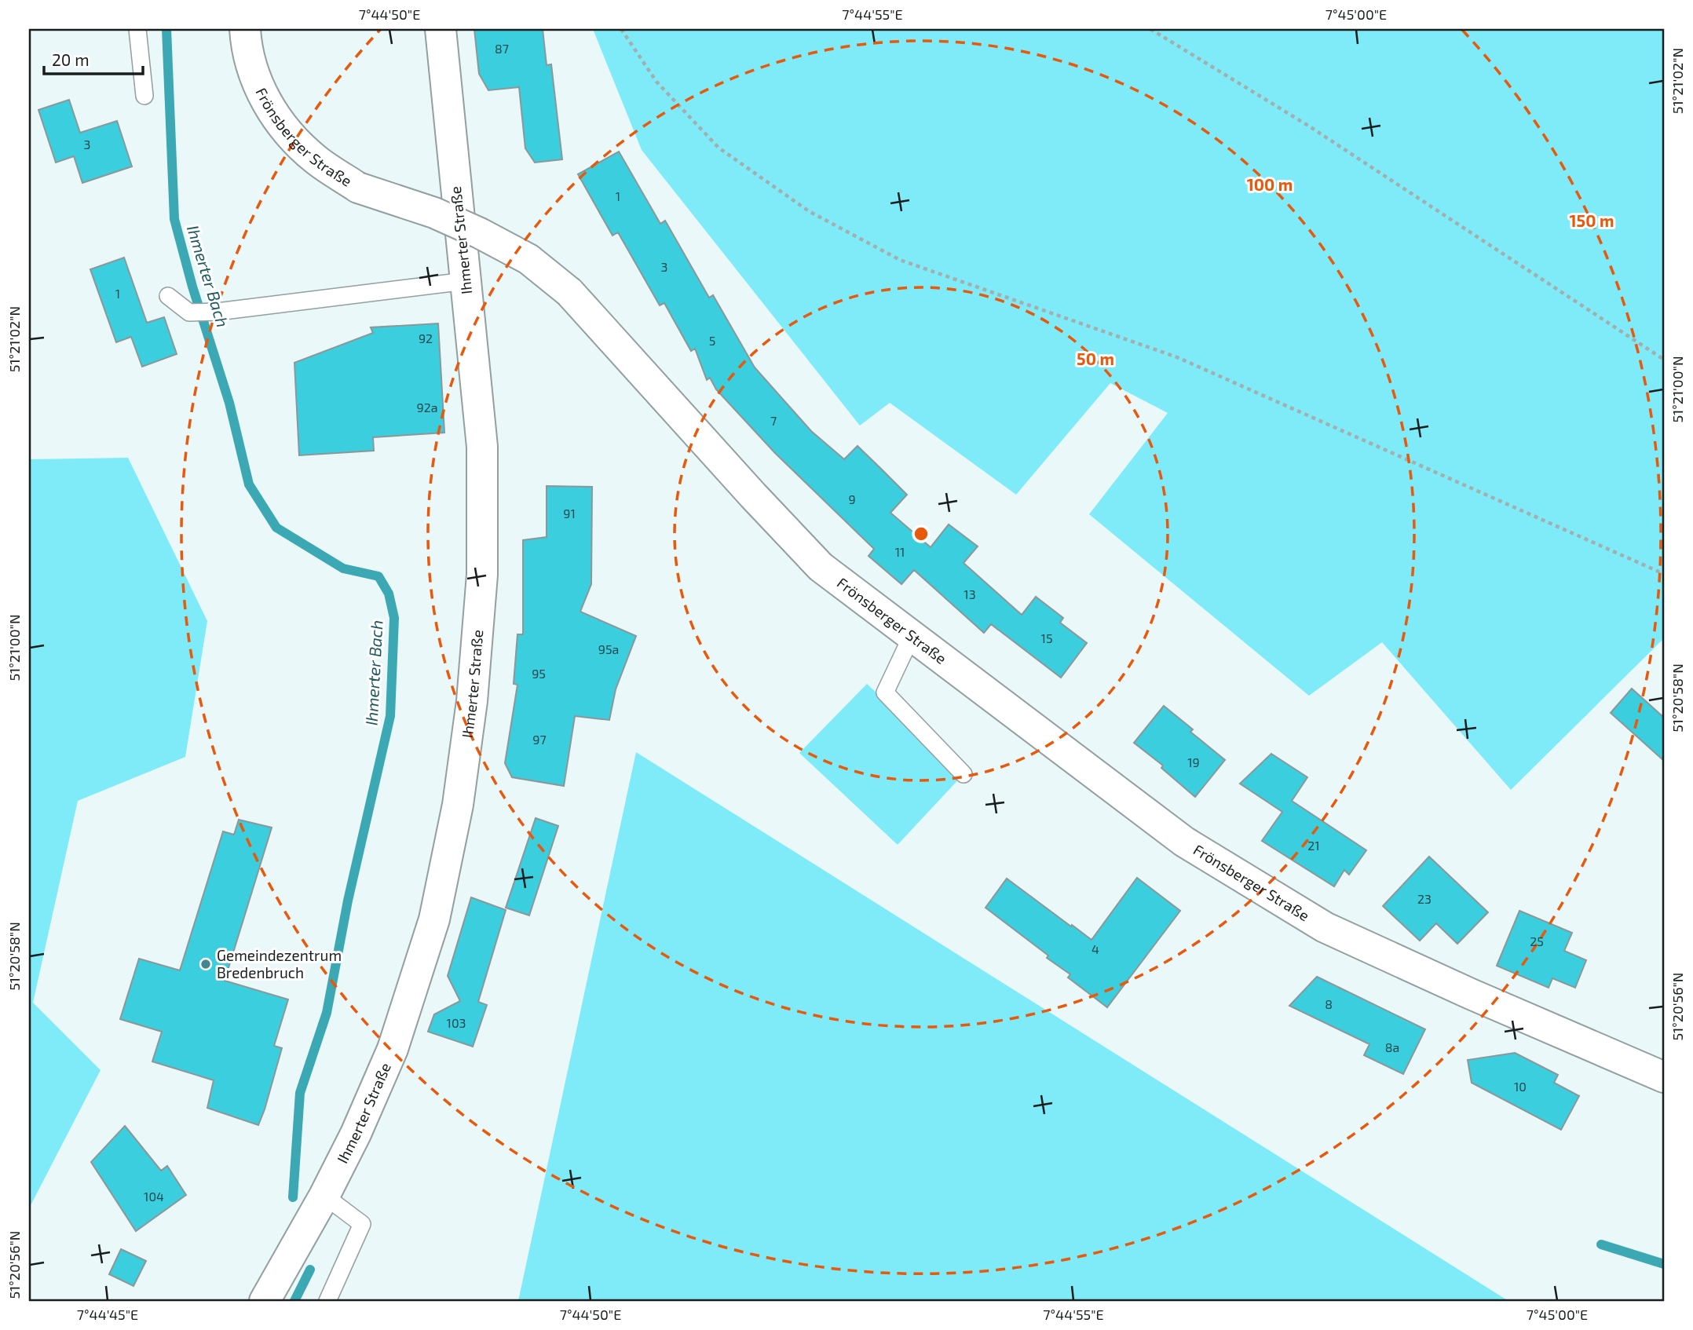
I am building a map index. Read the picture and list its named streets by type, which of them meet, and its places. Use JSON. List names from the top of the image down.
{
  "streets": {
    "street": ["Frönsberger Straße", "Ihmerter Straße"]
  },
  "water": ["Ihmerter Bach"],
  "places": ["Gemeindezentrum Bredenbruch"],
  "house_numbers": [
    "87",
    "3",
    "1",
    "3",
    "1",
    "92",
    "5",
    "92a",
    "7",
    "9",
    "91",
    "11",
    "13",
    "15",
    "95a",
    "95",
    "97",
    "19",
    "21",
    "23",
    "25",
    "4",
    "8",
    "103",
    "8a",
    "10",
    "104"
  ],
  "scale_bar": "20 m",
  "coordinates": [
    "7°44'50\"E",
    "7°44'55\"E",
    "7°45'00\"E",
    "51°21'02\"N",
    "51°21'00\"N",
    "51°20'58\"N",
    "51°20'56\"N",
    "7°44'45\"E"
  ],
  "rings": ["100 m", "150 m", "50 m"]
}
